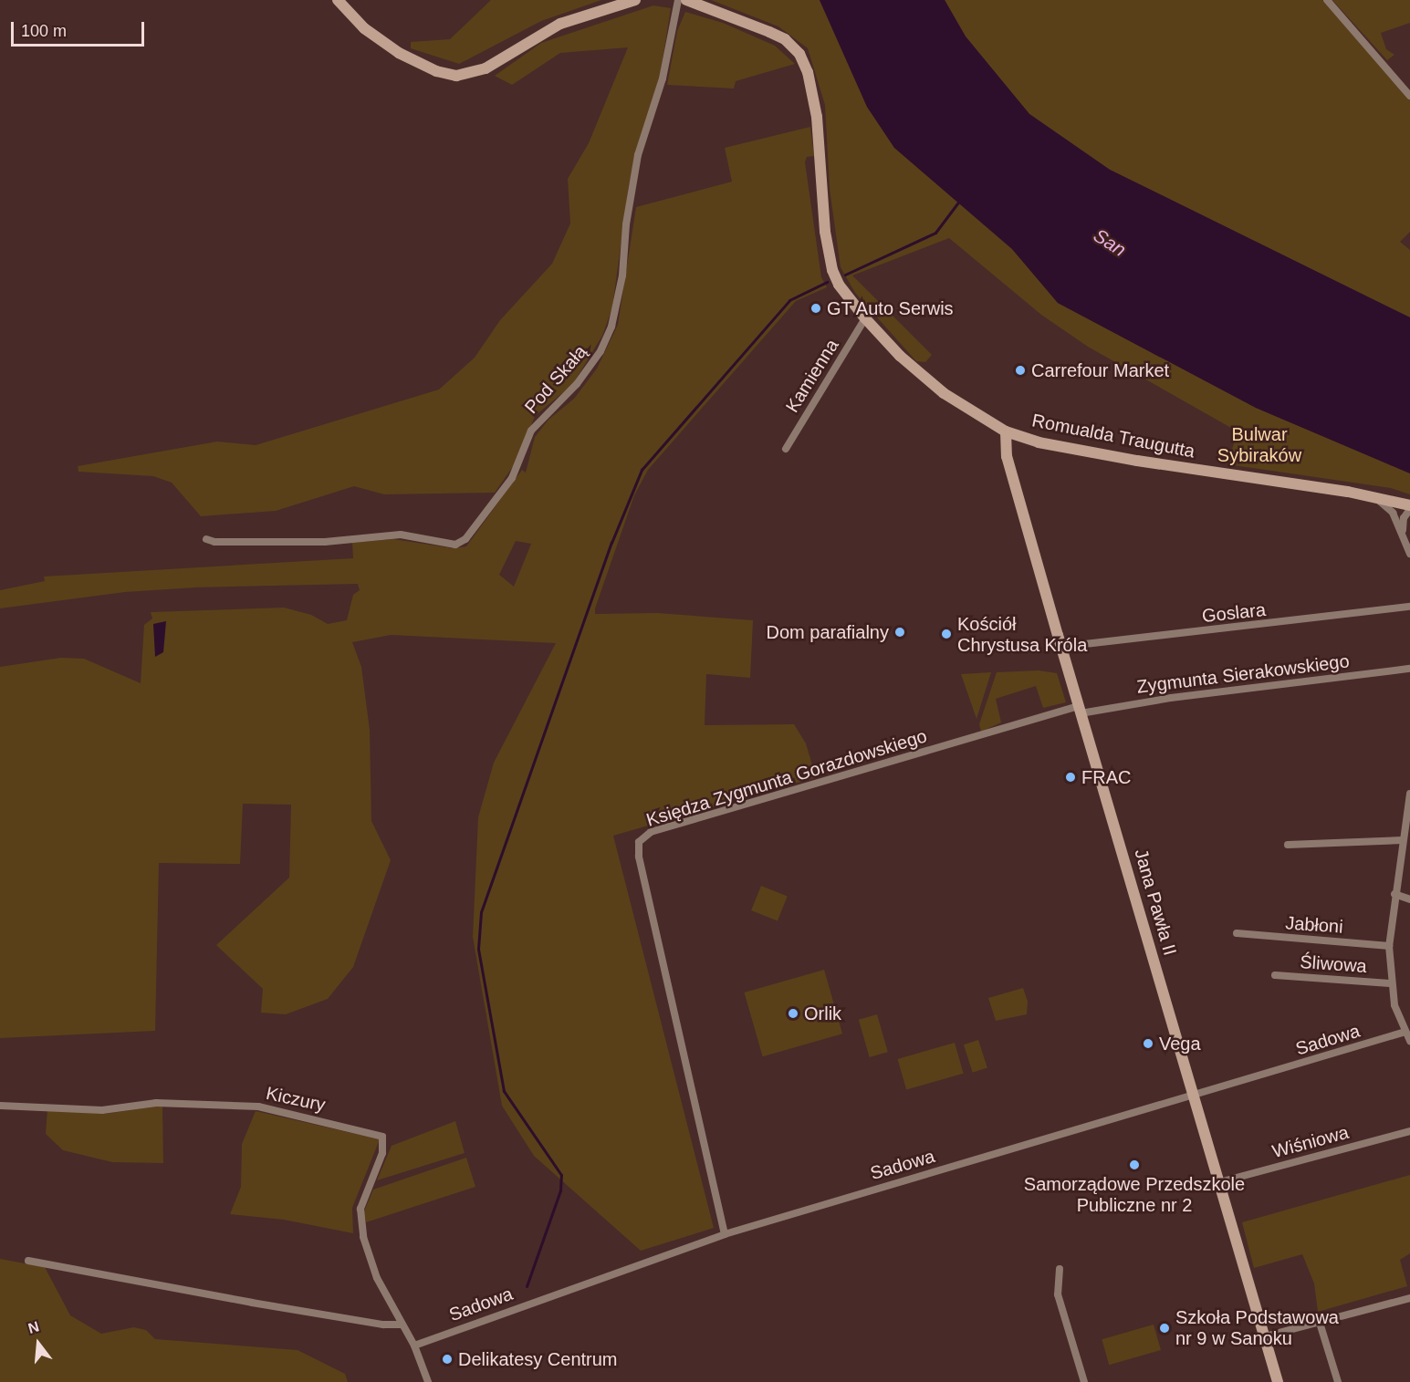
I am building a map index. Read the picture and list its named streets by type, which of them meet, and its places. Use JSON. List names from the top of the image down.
{
  "streets": {
    "street": [
      "Kamienna",
      "Pod Skałą",
      "Romualda Traugutta",
      "Goslara",
      "Zygmunta Sierakowskiego",
      "Księdza Zygmunta Gorazdowskiego",
      "Jana Pawła II",
      "Jabłoni",
      "Śliwowa",
      "Sadowa",
      "Kiczury",
      "Wiśniowa"
    ]
  },
  "crossings": [
    ["Kamienna", "Romualda Traugutta"],
    ["Romualda Traugutta", "Jana Pawła II"],
    ["Goslara", "Jana Pawła II"],
    ["Zygmunta Sierakowskiego", "Księdza Zygmunta Gorazdowskiego"],
    ["Zygmunta Sierakowskiego", "Jana Pawła II"],
    ["Księdza Zygmunta Gorazdowskiego", "Jana Pawła II"],
    ["Księdza Zygmunta Gorazdowskiego", "Sadowa"],
    ["Jana Pawła II", "Sadowa"],
    ["Jana Pawła II", "Wiśniowa"],
    ["Sadowa", "Kiczury"]
  ],
  "water": ["San"],
  "parks": ["Bulwar Sybiraków"],
  "places": [
    "GT Auto Serwis",
    "Carrefour Market",
    "Dom parafialny",
    "Kościół Chrystusa Króla",
    "FRAC",
    "Orlik",
    "Vega",
    "Samorządowe Przedszkole Publiczne nr 2",
    "Szkoła Podstawowa nr 9 w Sanoku",
    "Delikatesy Centrum"
  ],
  "scale_bar": "100 m",
  "north": "top"
}
